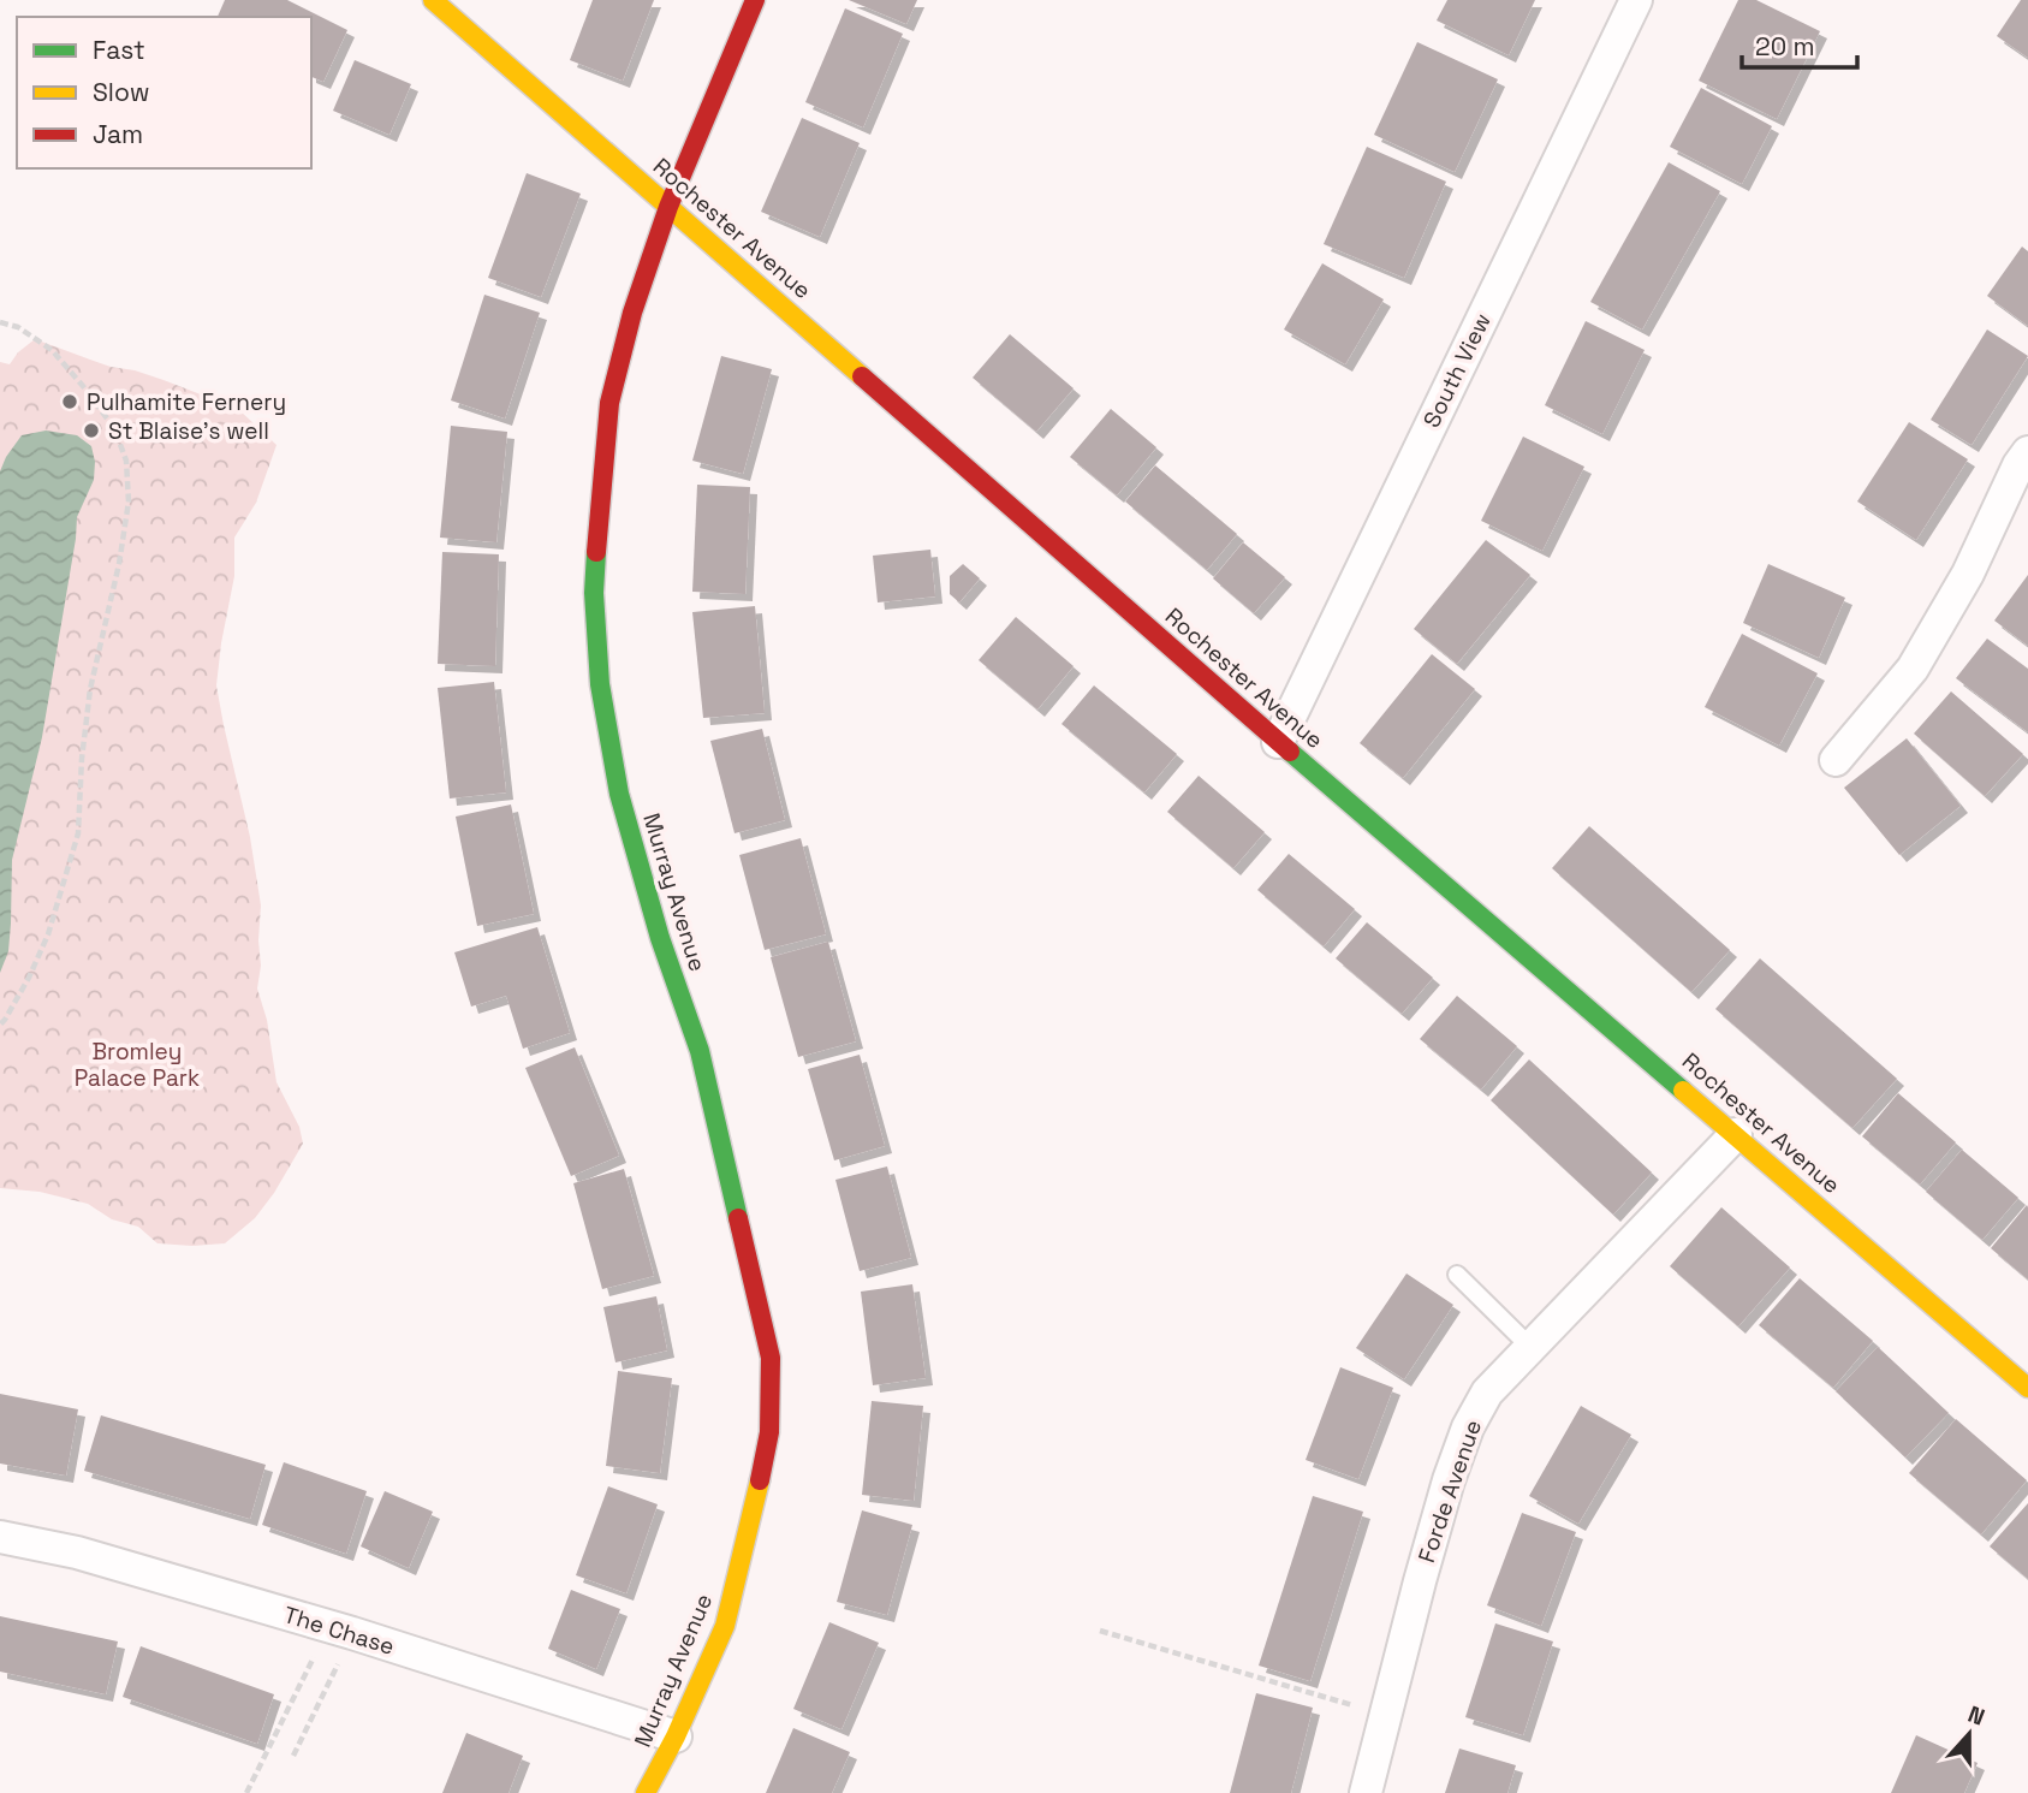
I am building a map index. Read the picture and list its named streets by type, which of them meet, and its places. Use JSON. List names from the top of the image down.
{
  "streets": {
    "street": [
      "Rochester Avenue",
      "South View",
      "Murray Avenue",
      "Forde Avenue",
      "The Chase"
    ]
  },
  "crossings": [
    ["Rochester Avenue", "South View"],
    ["Rochester Avenue", "Murray Avenue"],
    ["Rochester Avenue", "Forde Avenue"],
    ["Murray Avenue", "The Chase"]
  ],
  "parks": ["Bromley Palace Park"],
  "places": ["Pulhamite Fernery", "St Blaise's well"],
  "legend": ["Fast", "Slow", "Jam"],
  "scale_bar": "20 m",
  "north": "top"
}
